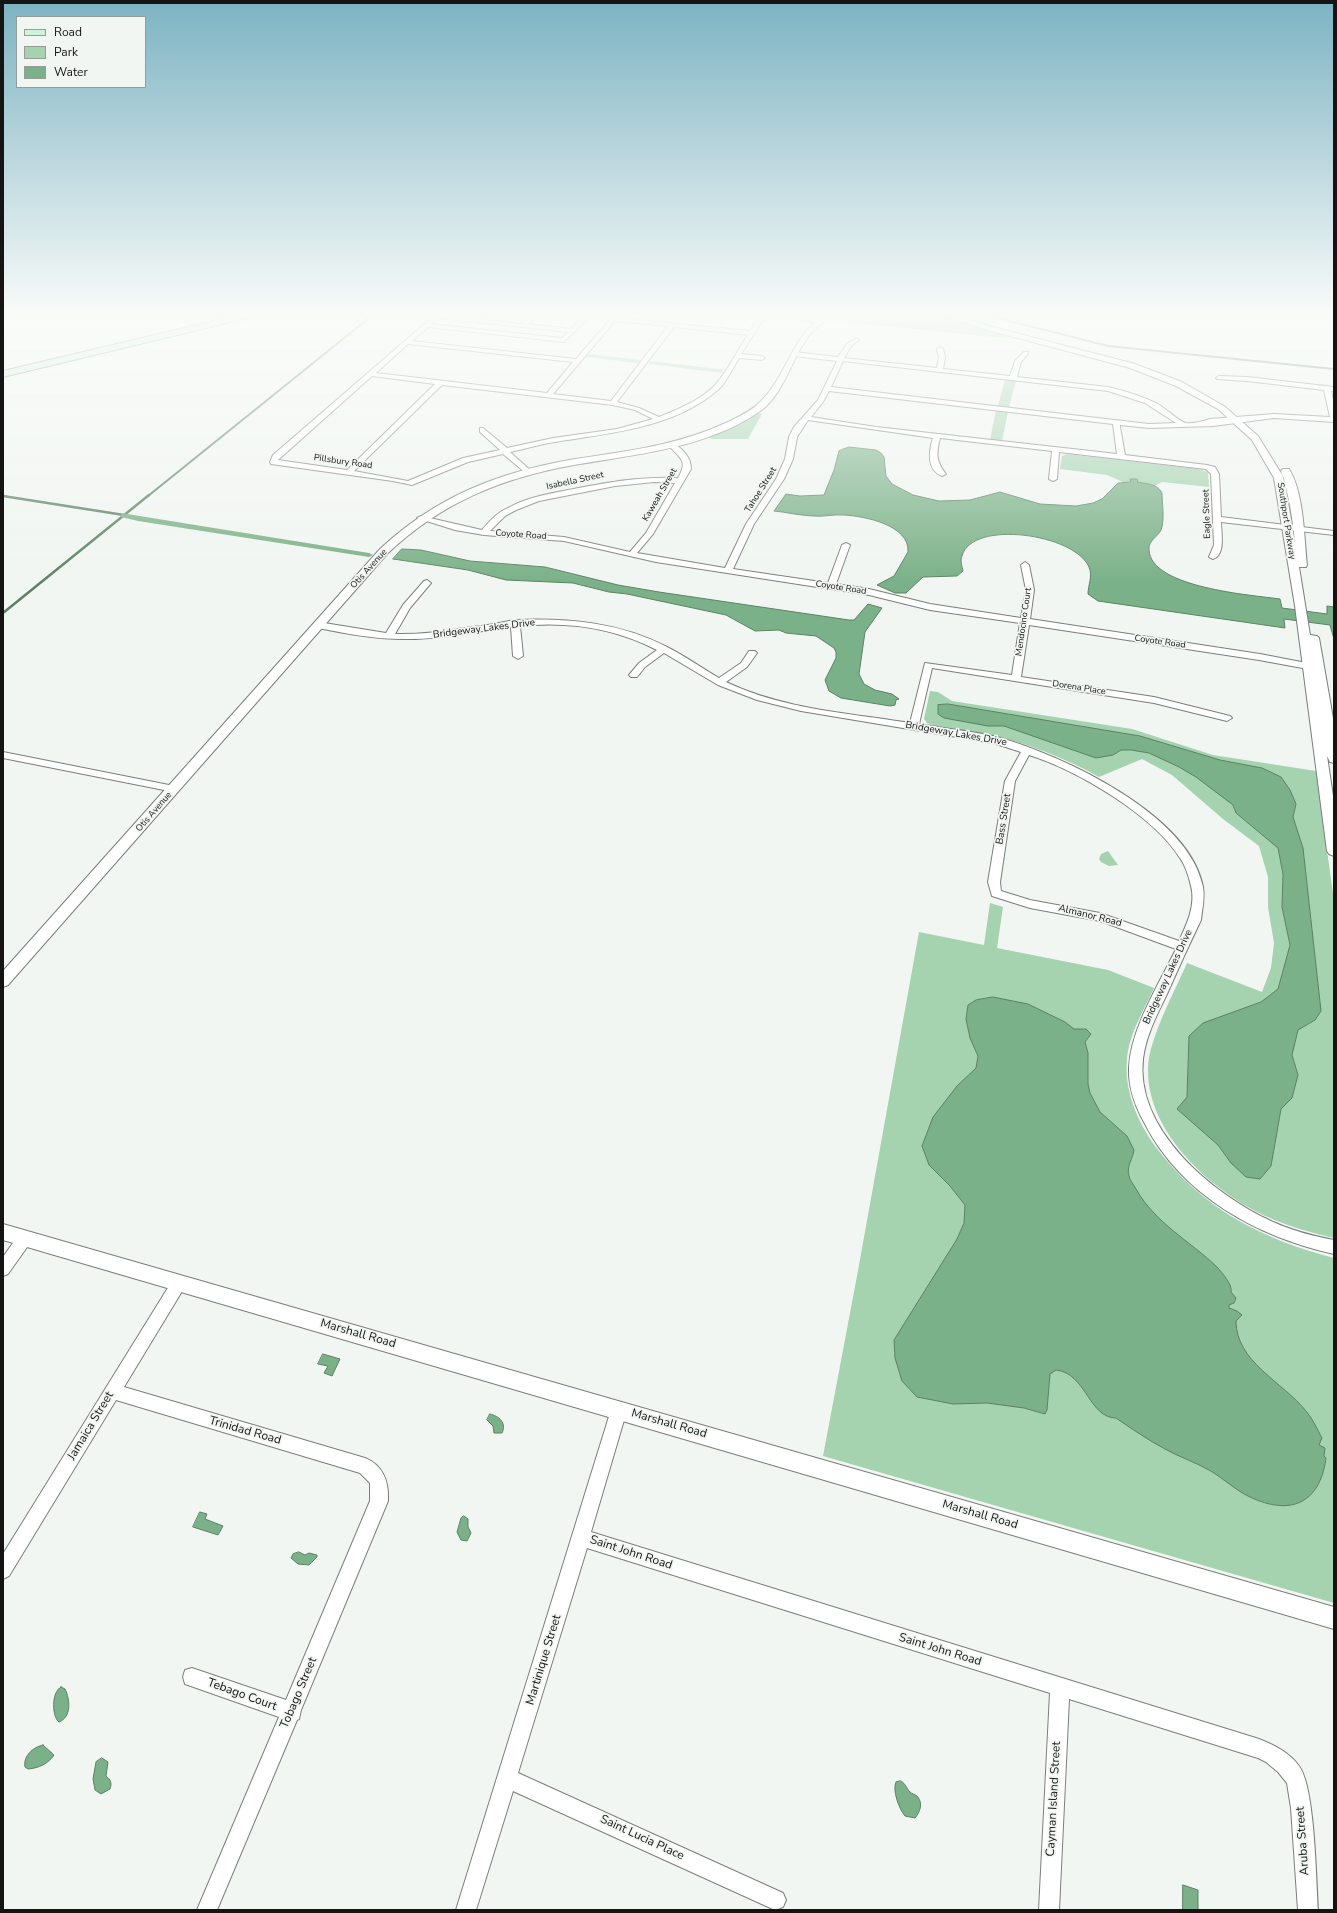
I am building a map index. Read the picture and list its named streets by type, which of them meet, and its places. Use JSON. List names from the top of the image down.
{
  "streets": {
    "street": [
      "Pillsbury Road",
      "Isabella Street",
      "Tahoe Street",
      "Kaweah Street",
      "Eagle Street",
      "Southport Parkway",
      "Coyote Road",
      "Otis Avenue",
      "Mendocino Court",
      "Bridgeway Lakes Drive",
      "Dorena Place",
      "Bass Street",
      "Almanor Road",
      "Marshall Road",
      "Jamaica Street",
      "Trinidad Road",
      "Saint John Road",
      "Martinique Street",
      "Tobago Street",
      "Tebago Court",
      "Cayman Island Street",
      "Saint Lucia Place",
      "Aruba Street"
    ]
  },
  "crossings": [
    ["Isabella Street", "Kaweah Street"],
    ["Isabella Street", "Coyote Road"],
    ["Tahoe Street", "Coyote Road"],
    ["Kaweah Street", "Coyote Road"],
    ["Kaweah Street", "Otis Avenue"],
    ["Southport Parkway", "Coyote Road"],
    ["Coyote Road", "Otis Avenue"],
    ["Coyote Road", "Mendocino Court"],
    ["Otis Avenue", "Bridgeway Lakes Drive"],
    ["Mendocino Court", "Dorena Place"],
    ["Bridgeway Lakes Drive", "Dorena Place"],
    ["Bridgeway Lakes Drive", "Bass Street"],
    ["Bridgeway Lakes Drive", "Almanor Road"],
    ["Bass Street", "Almanor Road"],
    ["Marshall Road", "Jamaica Street"],
    ["Marshall Road", "Martinique Street"],
    ["Jamaica Street", "Trinidad Road"],
    ["Trinidad Road", "Tobago Street"],
    ["Saint John Road", "Martinique Street"],
    ["Saint John Road", "Cayman Island Street"],
    ["Saint John Road", "Aruba Street"],
    ["Martinique Street", "Saint Lucia Place"],
    ["Tobago Street", "Tebago Court"]
  ],
  "legend": ["Road", "Park", "Water"]
}
